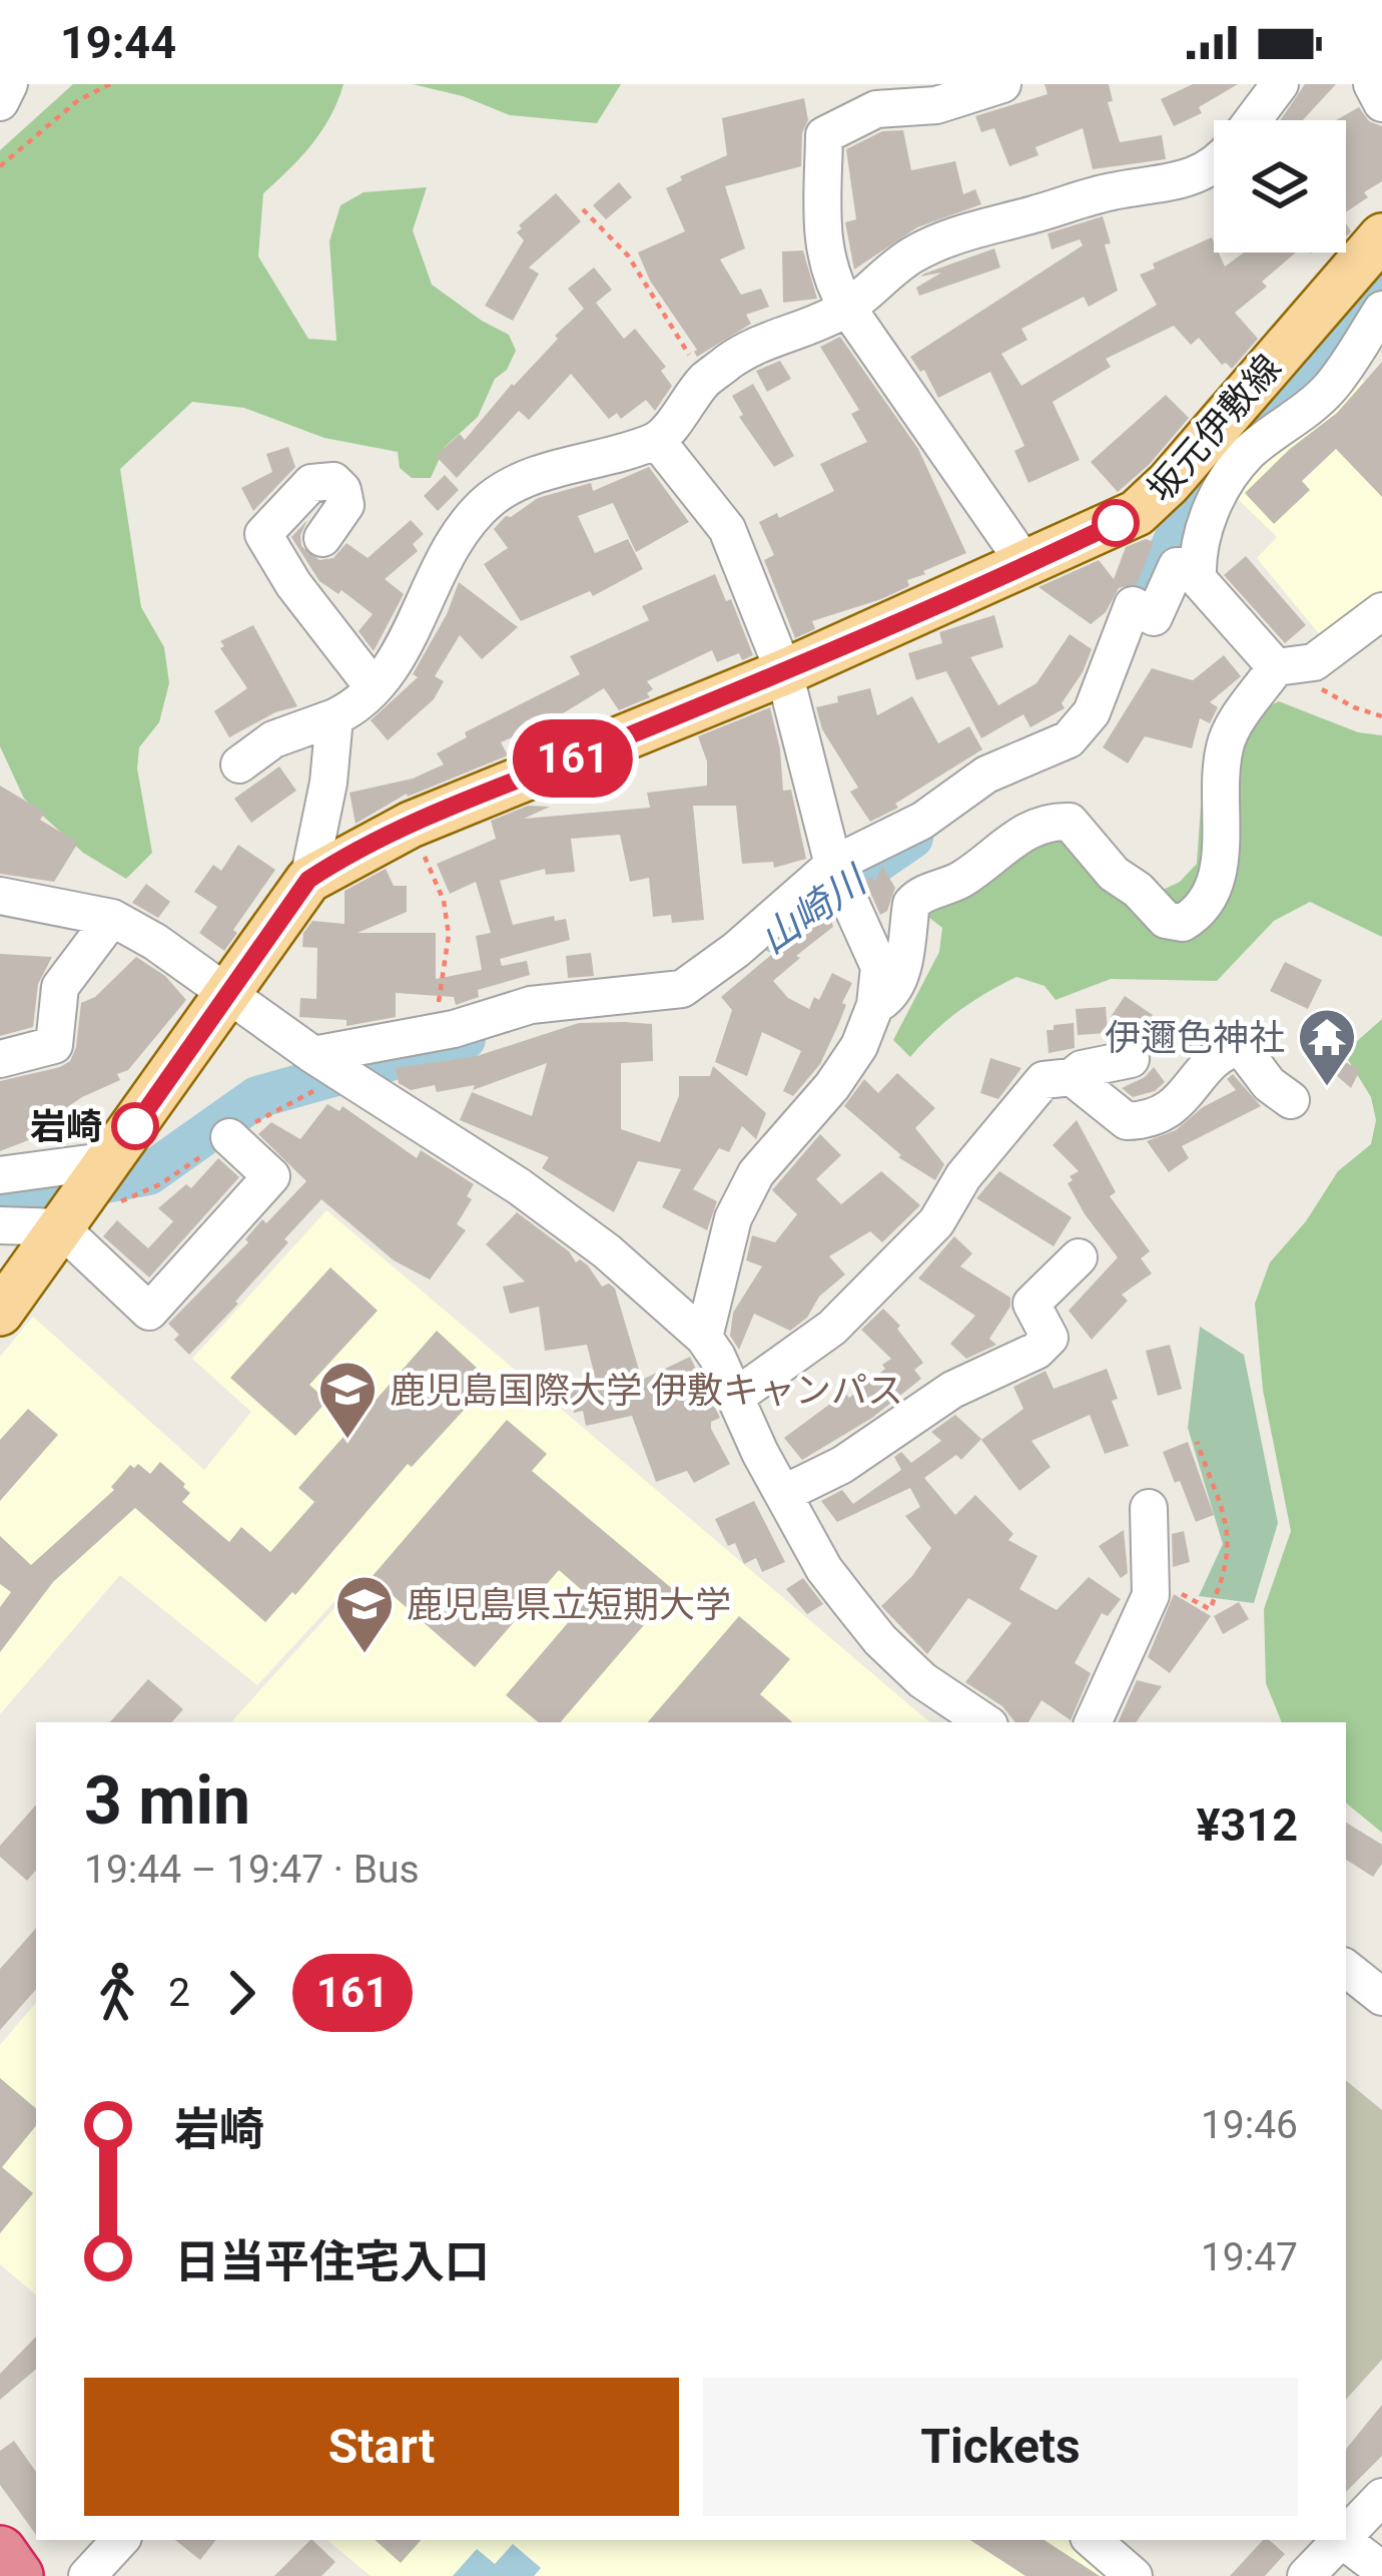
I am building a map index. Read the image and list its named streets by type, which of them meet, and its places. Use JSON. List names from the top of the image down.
{
  "streets": {
    "main road": ["坂元伊敷線"]
  },
  "water": ["山崎川"],
  "places": {
    "temple": ["伊邇色神社"],
    "other": ["岩崎"],
    "school or university": ["鹿児島国際大学 伊敷キャンパス", "鹿児島県立短期大学"]
  },
  "lines": ["bus line 161"],
  "page": {
    "status": "19:44",
    "on_map": "161",
    "heading": ["3 min", "19:44 – 19:47 · Bus", "¥312"],
    "legs": ["2", "161"],
    "list": [
      {
        "name": "岩崎",
        "value": "19:46"
      },
      {
        "name": "日当平住宅入口",
        "value": "19:47"
      }
    ],
    "buttons": ["Start", "Tickets"]
  }
}
